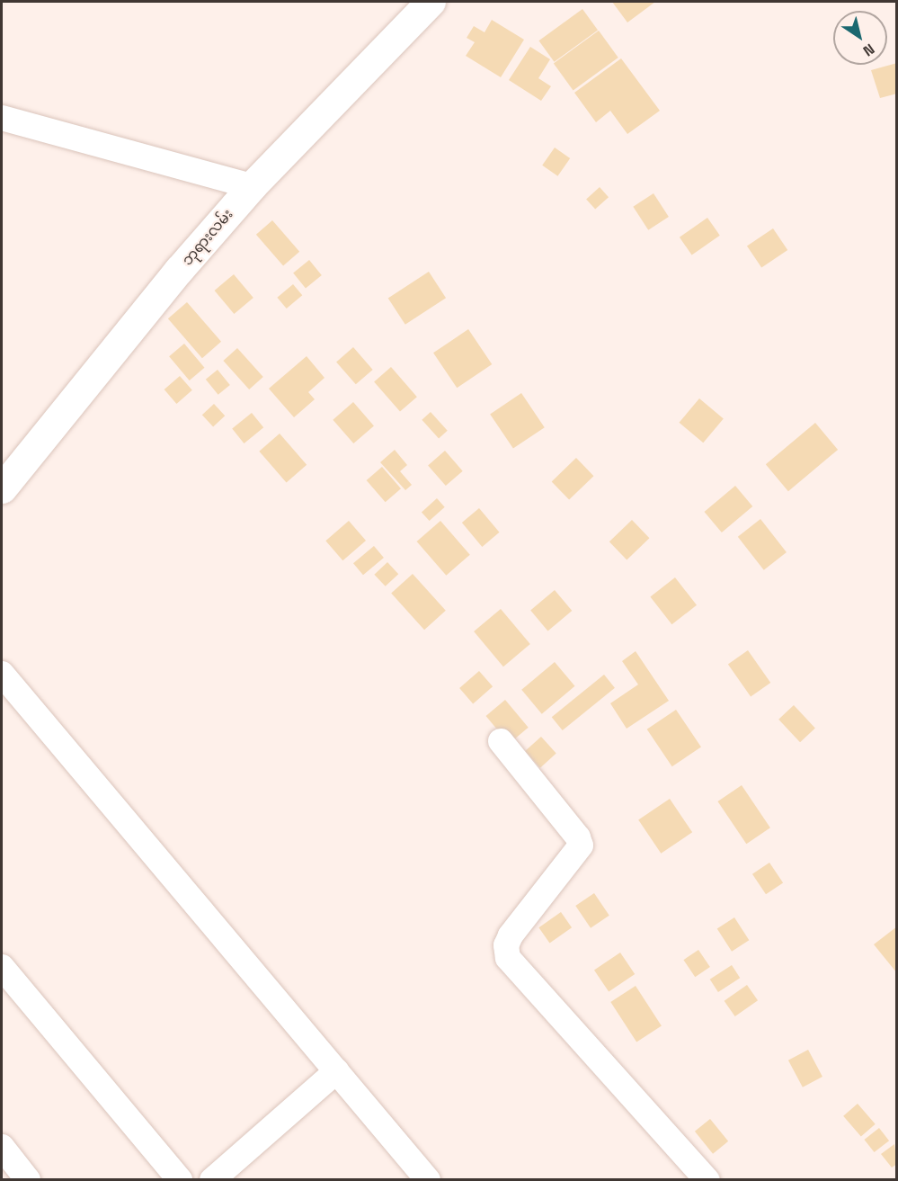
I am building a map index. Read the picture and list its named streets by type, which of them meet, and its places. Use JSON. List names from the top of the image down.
{
  "streets": {
    "street": ["ဘုရားလမ်း"]
  },
  "north": "bottom right"
}
